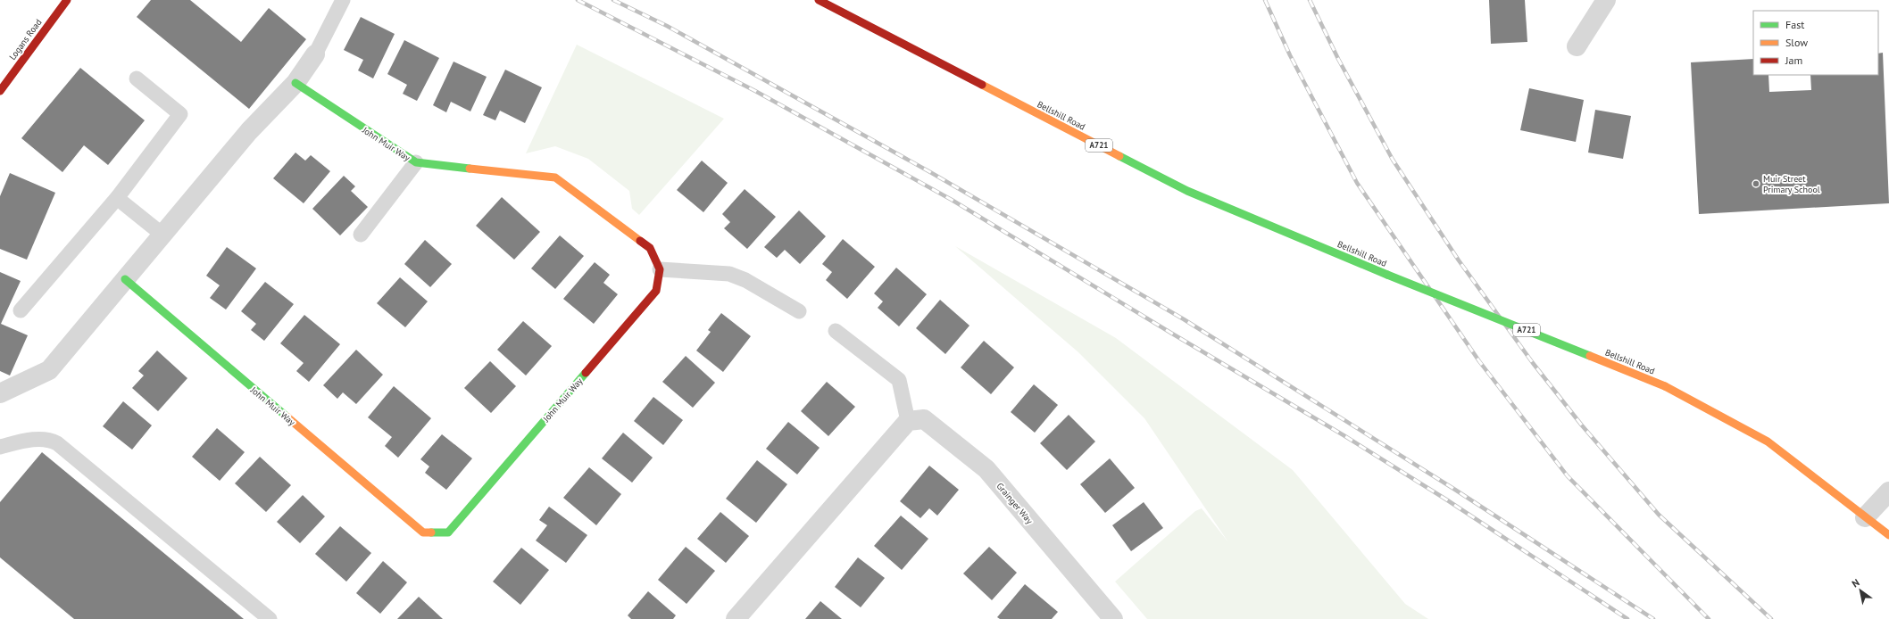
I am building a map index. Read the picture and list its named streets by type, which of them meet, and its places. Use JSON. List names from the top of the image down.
{
  "streets": {
    "street": [
      "Logans Road",
      "Bellshill Road",
      "John Muir Way",
      "A721",
      "Grainger Way"
    ]
  },
  "places": ["Muir Street Primary School"],
  "legend": ["Fast", "Slow", "Jam"],
  "north": "top left"
}
